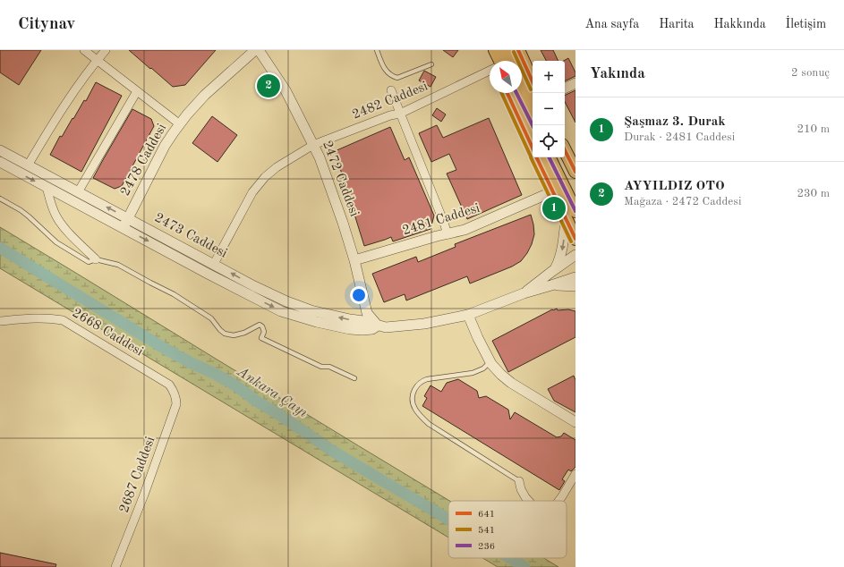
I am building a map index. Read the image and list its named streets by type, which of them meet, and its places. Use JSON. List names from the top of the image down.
{
  "streets": {
    "street": [
      "2482 Caddesi",
      "2478 Caddesi",
      "2472 Caddesi",
      "2481 Caddesi",
      "2473 Caddesi",
      "2668 Caddesi",
      "2687 Caddesi"
    ]
  },
  "crossings": [
    ["2482 Caddesi", "2472 Caddesi"],
    ["2482 Caddesi", "2473 Caddesi"],
    ["2478 Caddesi", "2473 Caddesi"],
    ["2472 Caddesi", "2481 Caddesi"],
    ["2472 Caddesi", "2473 Caddesi"],
    ["2668 Caddesi", "2687 Caddesi"]
  ],
  "water": ["Ankara Çayı"],
  "lines": ["transit line 641", "transit line 541", "transit line 236"],
  "legend": ["641", "541", "236"],
  "north": "top left",
  "page": {
    "header": "Citynav",
    "nav": [
      "Ana sayfa",
      "Harita",
      "Hakkında",
      "İletişim"
    ],
    "heading": ["Yakında", "2 sonuç"],
    "map_buttons": ["+", "−"],
    "pins": ["2", "1"],
    "list": [
      {
        "mark": "1",
        "name": "Şaşmaz 3. Durak",
        "note": "Durak · 2481 Caddesi",
        "value": "210 m"
      },
      {
        "mark": "2",
        "name": "AYYILDIZ OTO",
        "note": "Mağaza · 2472 Caddesi",
        "value": "230 m"
      }
    ]
  }
}
